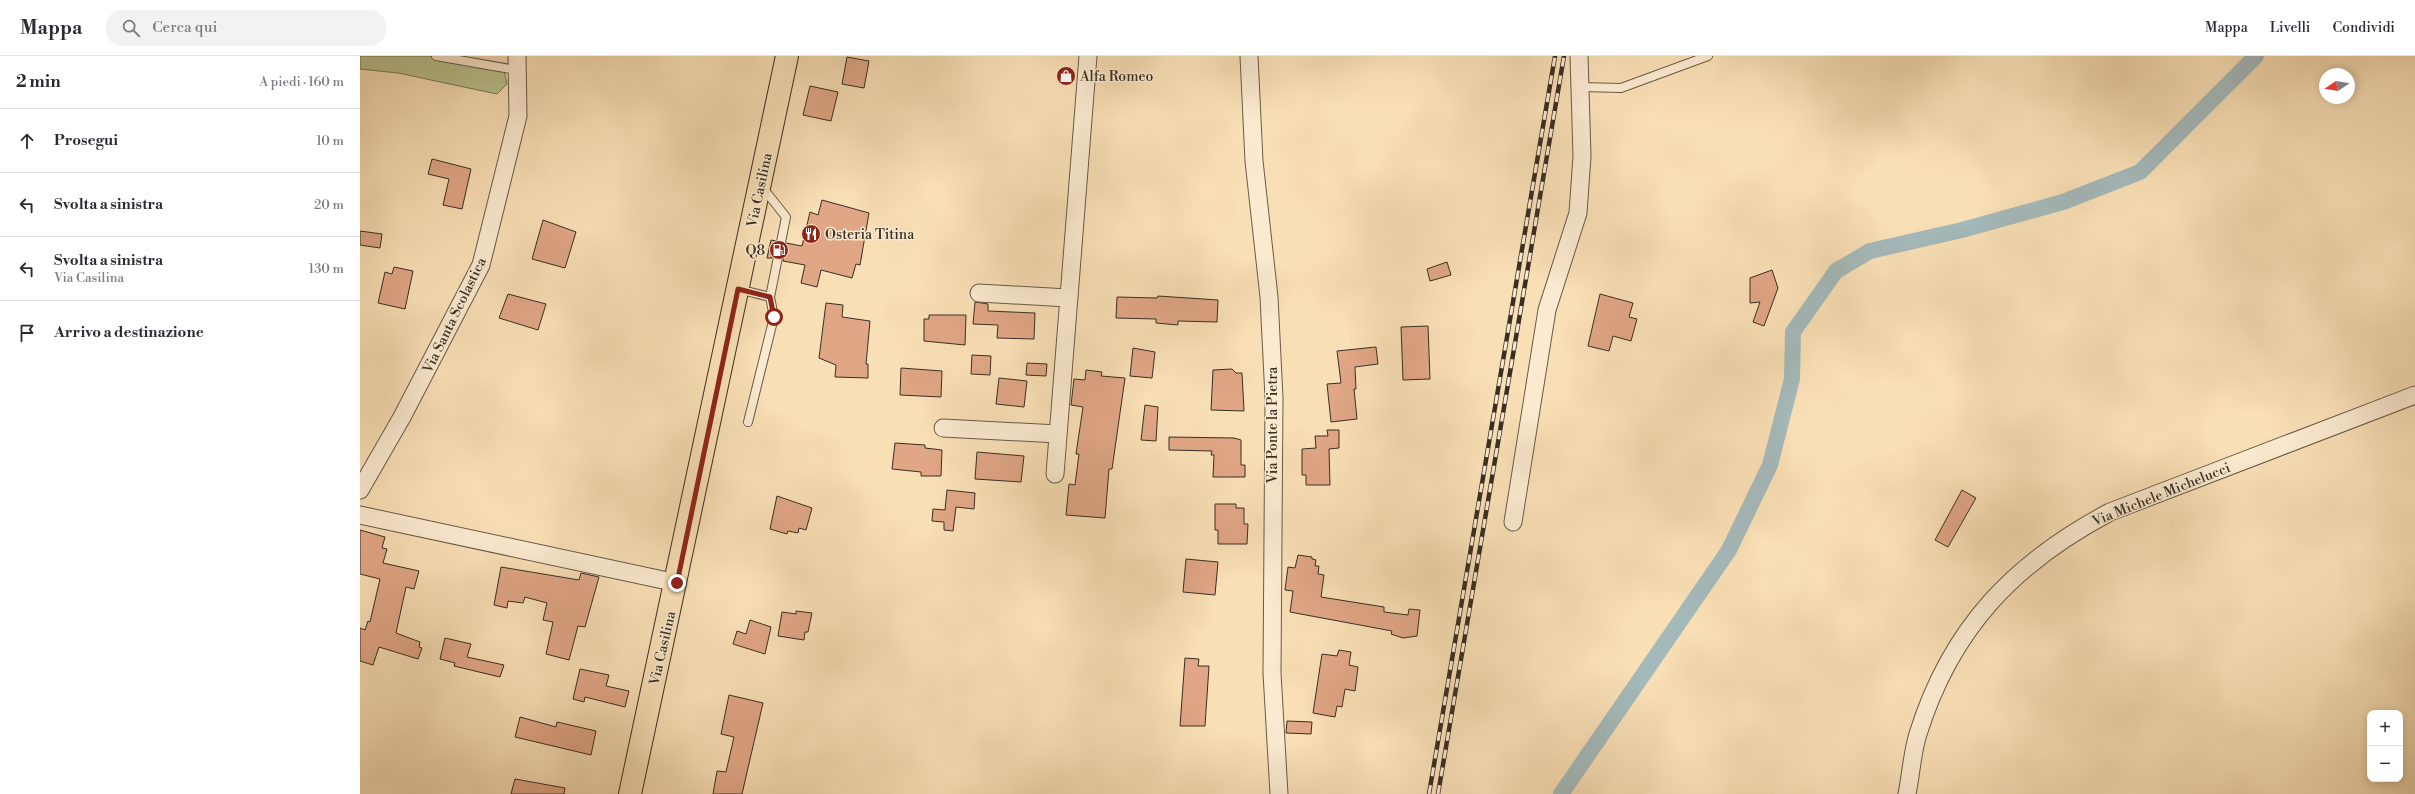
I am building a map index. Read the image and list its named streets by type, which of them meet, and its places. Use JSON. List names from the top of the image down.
{
  "streets": {
    "main road": ["Via Casilina"],
    "street": ["Via Santa Scolastica", "Via Ponte la Pietra", "Via Michele Michelucci"]
  },
  "places": {
    "shop": ["Alfa Romeo"],
    "restaurant": ["Osteria Titina"],
    "fuel station": ["Q8"]
  },
  "north": "left",
  "page": {
    "header": "Mappa",
    "search": "Cerca qui",
    "nav": ["Mappa", "Livelli", "Condividi"],
    "heading": ["2 min", "A piedi · 160 m"],
    "list": [
      ["Prosegui", "10 m"],
      ["Svolta a sinistra", "20 m"],
      ["Svolta a sinistra", "Via Casilina", "130 m"],
      "Arrivo a destinazione"
    ],
    "map_buttons": ["+", "−"]
  }
}
